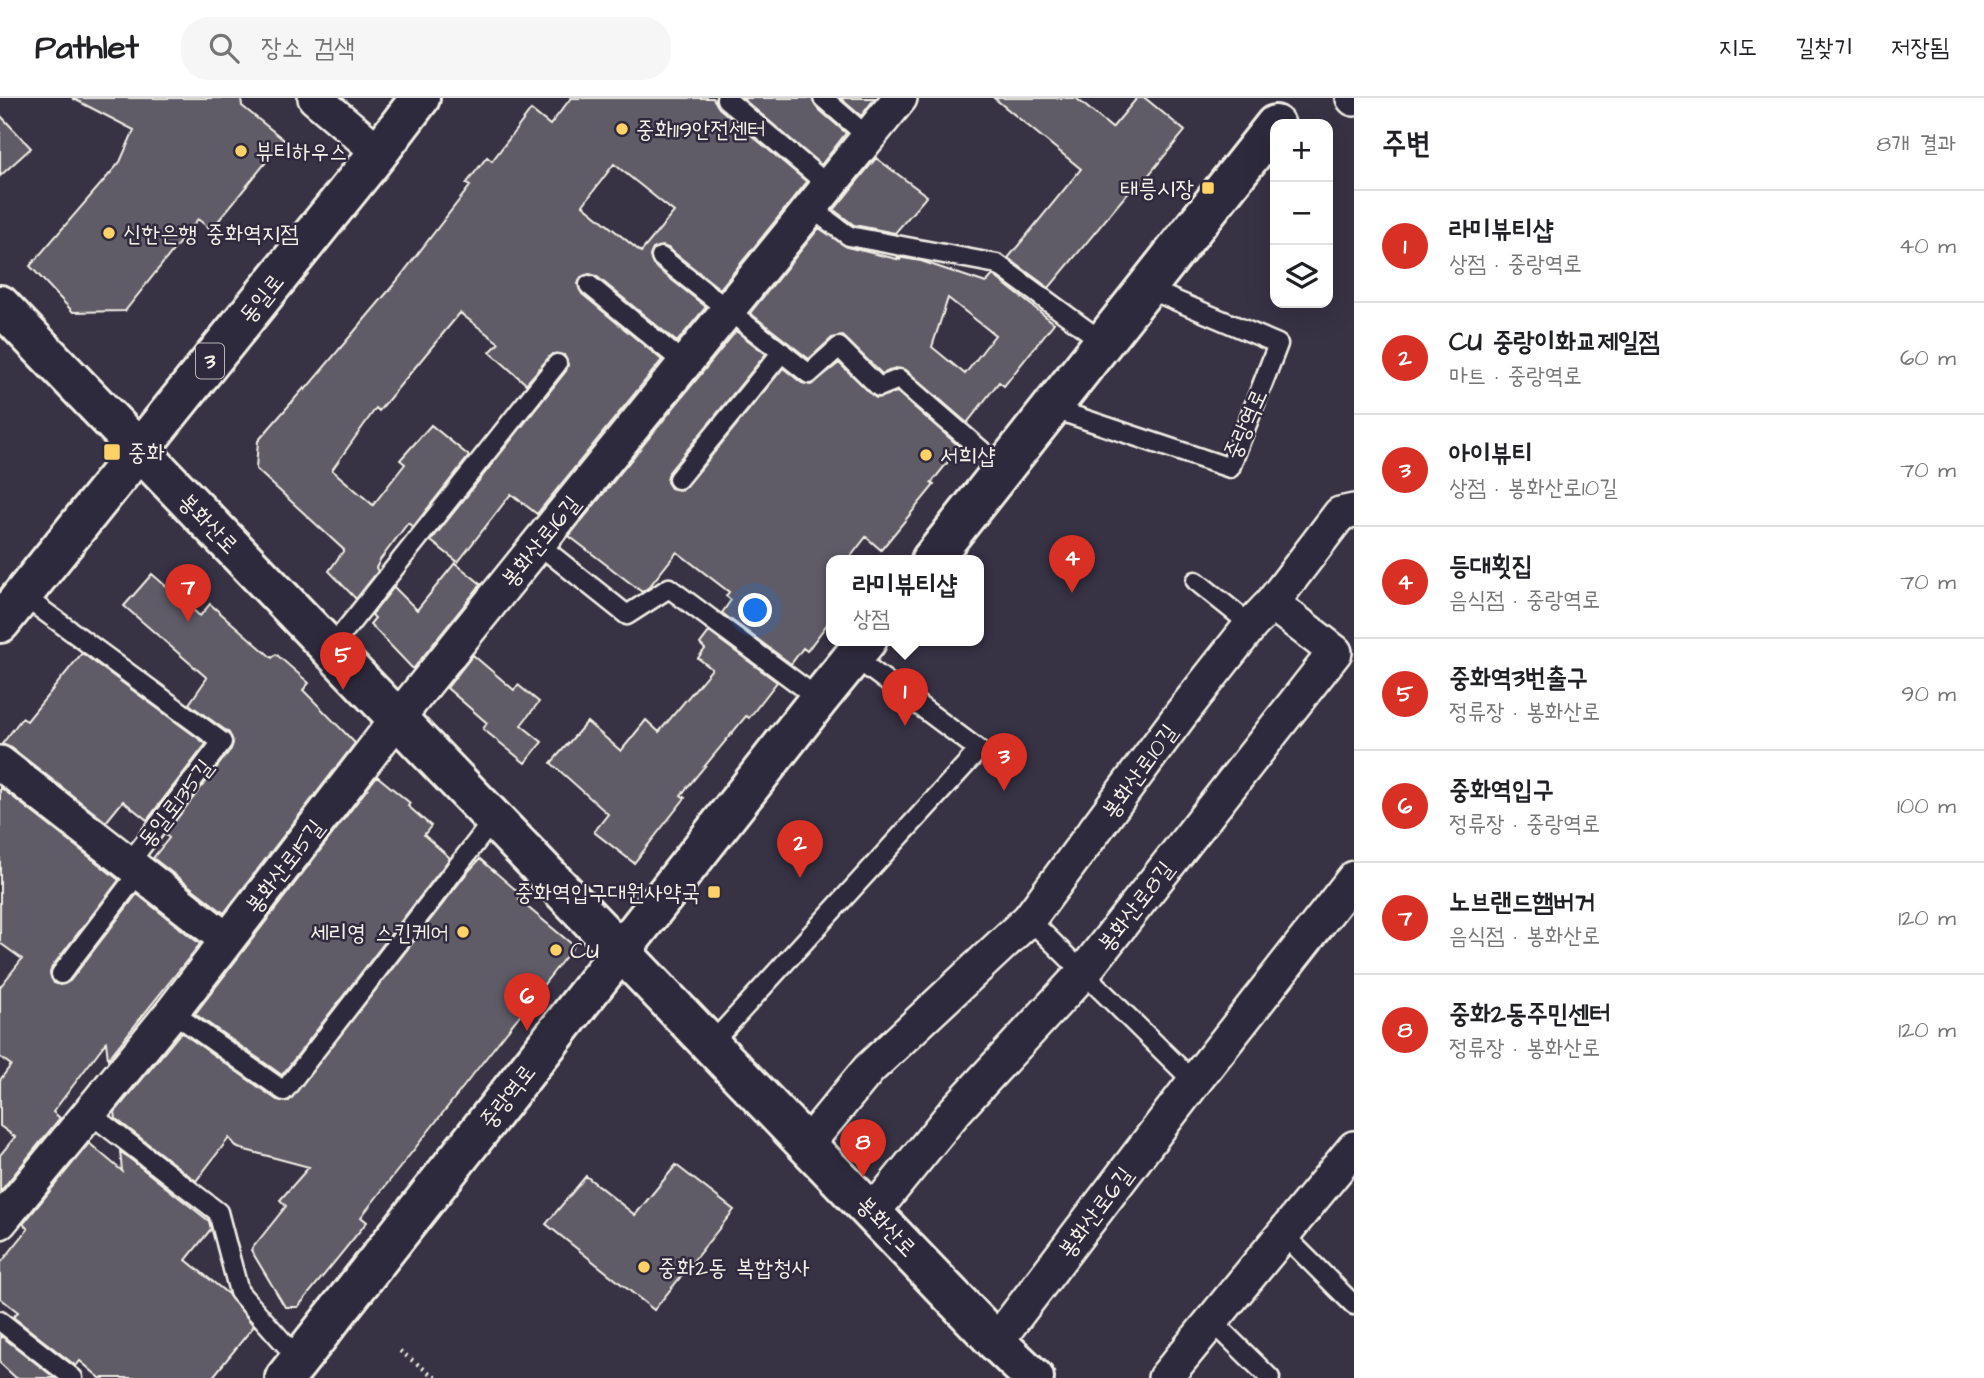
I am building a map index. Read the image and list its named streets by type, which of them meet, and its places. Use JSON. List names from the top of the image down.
{
  "streets": {
    "main road": [
      "동일로",
      "3",
      "중랑역로",
      "봉화산로"
    ],
    "street": [
      "봉화산로16길",
      "봉화산로10길",
      "동일로135길",
      "봉화산로15길",
      "봉화산로8길",
      "봉화산로6길"
    ]
  },
  "crossings": [
    ["동일로", "봉화산로"],
    ["동일로", "동일로135길"],
    ["중랑역로", "봉화산로"],
    ["중랑역로", "봉화산로15길"],
    ["봉화산로", "봉화산로16길"],
    ["봉화산로", "봉화산로10길"],
    ["봉화산로", "봉화산로15길"],
    ["봉화산로", "봉화산로8길"],
    ["봉화산로", "봉화산로6길"],
    ["봉화산로16길", "봉화산로15길"],
    ["봉화산로10길", "봉화산로8길"],
    ["동일로135길", "봉화산로15길"]
  ],
  "places": {
    "other": [
      "중화119안전센터",
      "뷰티하우스",
      "신한은행 중화역지점",
      "서희샵",
      "세리영 스킨케어",
      "CU",
      "중화2동 복합청사"
    ],
    "transit": ["태릉시장", "중화", "중화역입구대원사약국"]
  },
  "page": {
    "header": "Pathlet",
    "search": "장소 검색",
    "nav": ["지도", "길찾기", "저장됨"],
    "heading": ["주변", "8개 결과"],
    "map_buttons": ["+", "−"],
    "list": [
      {
        "mark": "1",
        "name": "라미뷰티샵",
        "note": "상점 · 중랑역로",
        "value": "40 m"
      },
      {
        "mark": "2",
        "name": "CU 중랑이화교제일점",
        "note": "마트 · 중랑역로",
        "value": "60 m"
      },
      {
        "mark": "3",
        "name": "아이뷰티",
        "note": "상점 · 봉화산로10길",
        "value": "70 m"
      },
      {
        "mark": "4",
        "name": "등대횟집",
        "note": "음식점 · 중랑역로",
        "value": "70 m"
      },
      {
        "mark": "5",
        "name": "중화역3번출구",
        "note": "정류장 · 봉화산로",
        "value": "90 m"
      },
      {
        "mark": "6",
        "name": "중화역입구",
        "note": "정류장 · 중랑역로",
        "value": "100 m"
      },
      {
        "mark": "7",
        "name": "노브랜드햄버거",
        "note": "음식점 · 봉화산로",
        "value": "120 m"
      },
      {
        "mark": "8",
        "name": "중화2동주민센터",
        "note": "정류장 · 봉화산로",
        "value": "120 m"
      }
    ],
    "pins": [
      "4",
      "7",
      "5",
      "1",
      "3",
      "2",
      "6",
      "8"
    ],
    "popup": ["라미뷰티샵", "상점"]
  }
}
